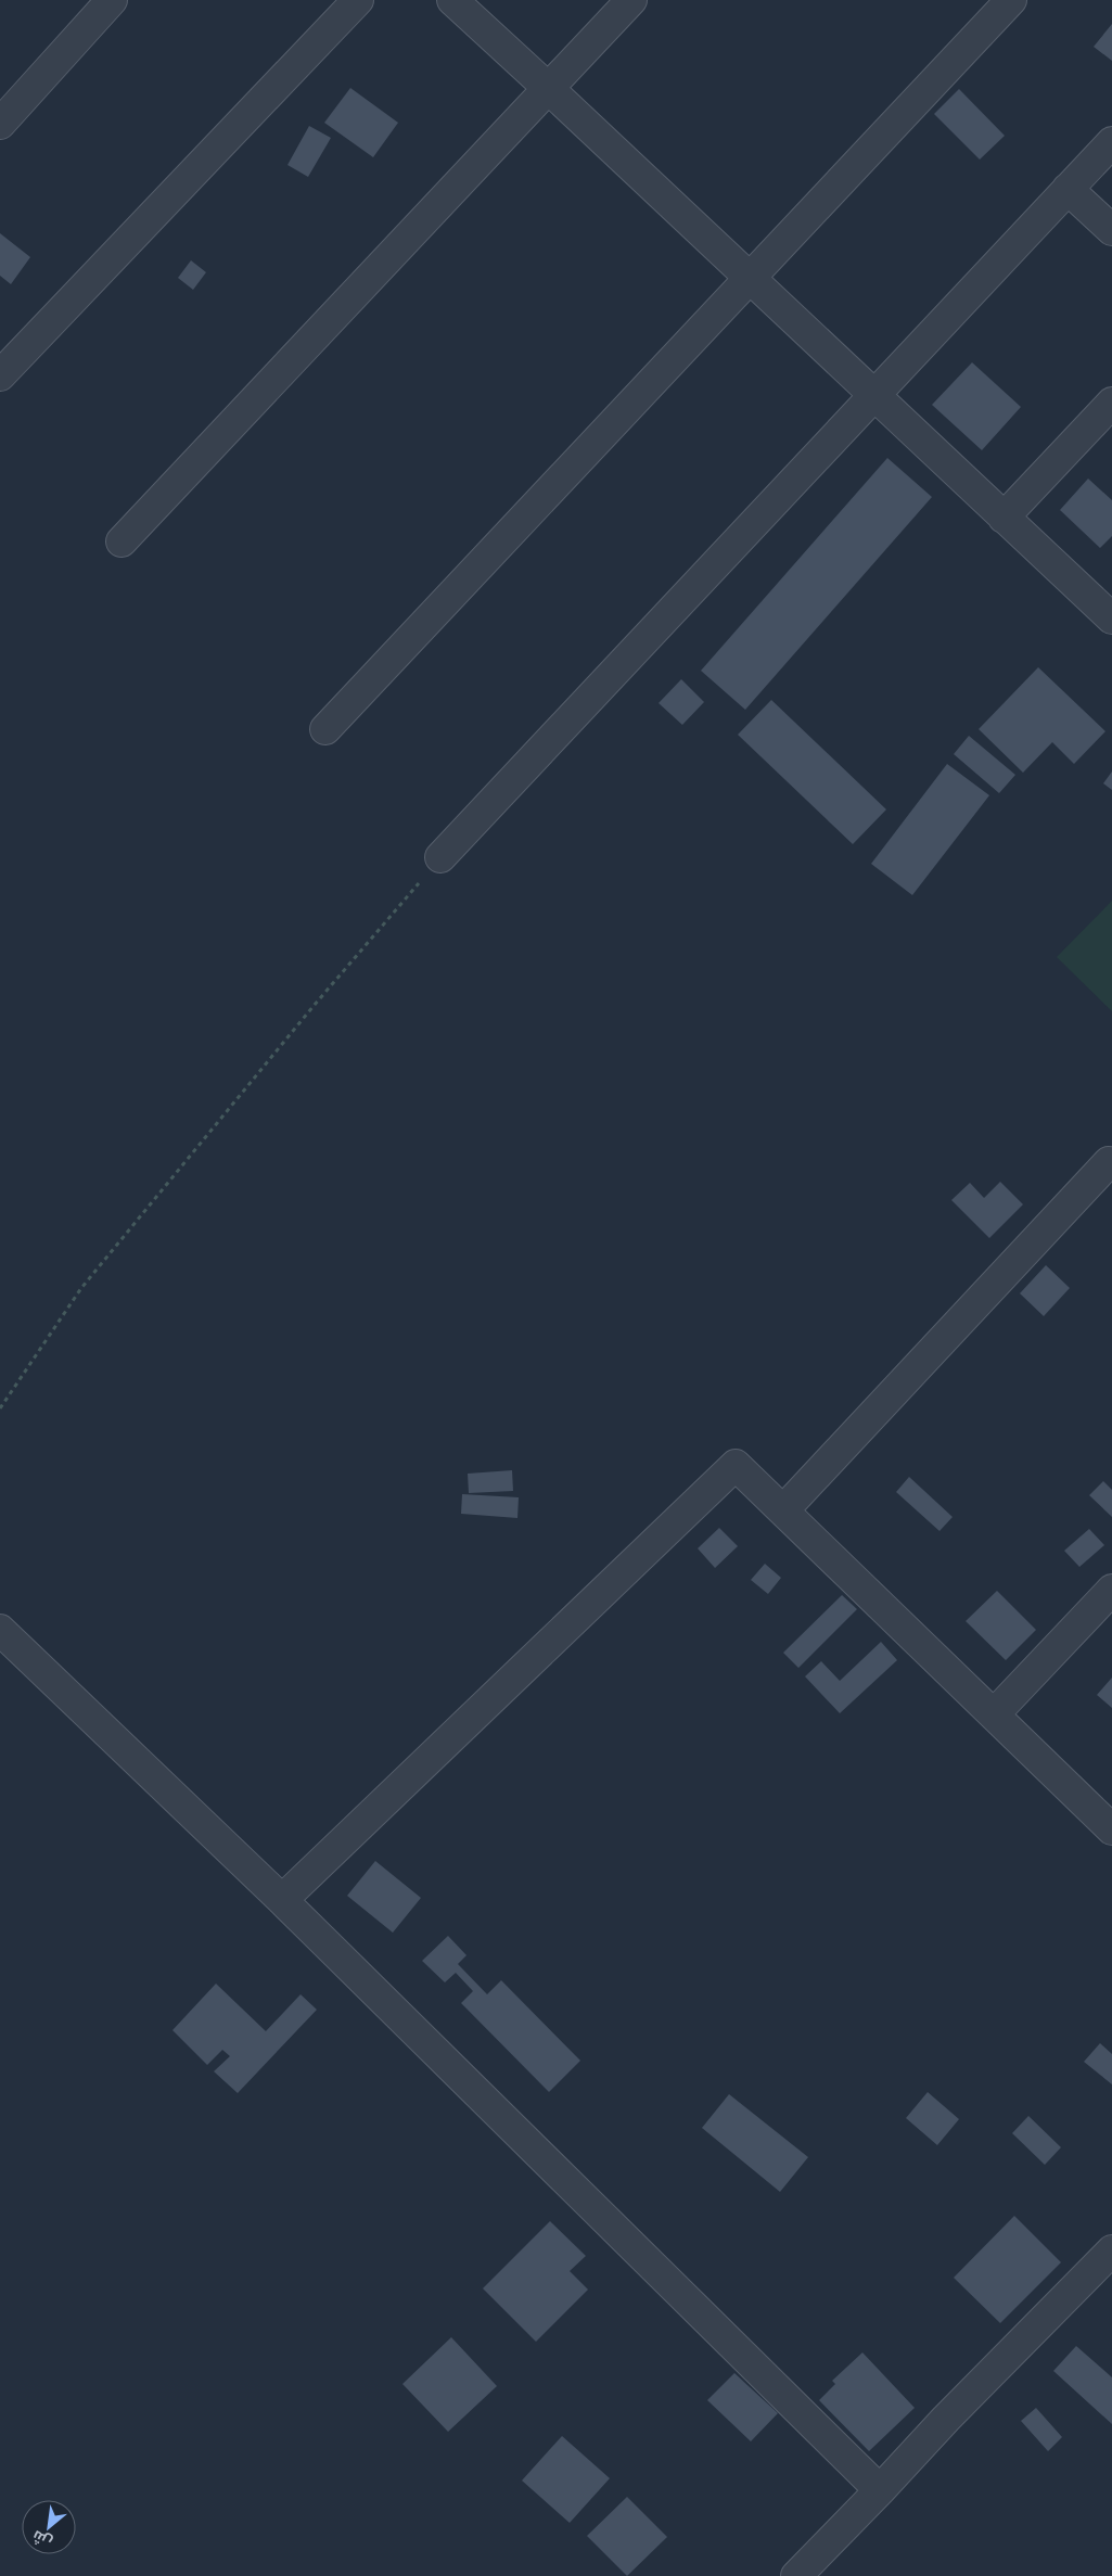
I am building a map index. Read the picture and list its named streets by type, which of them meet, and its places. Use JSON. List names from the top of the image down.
{
  "north": "bottom left"
}
